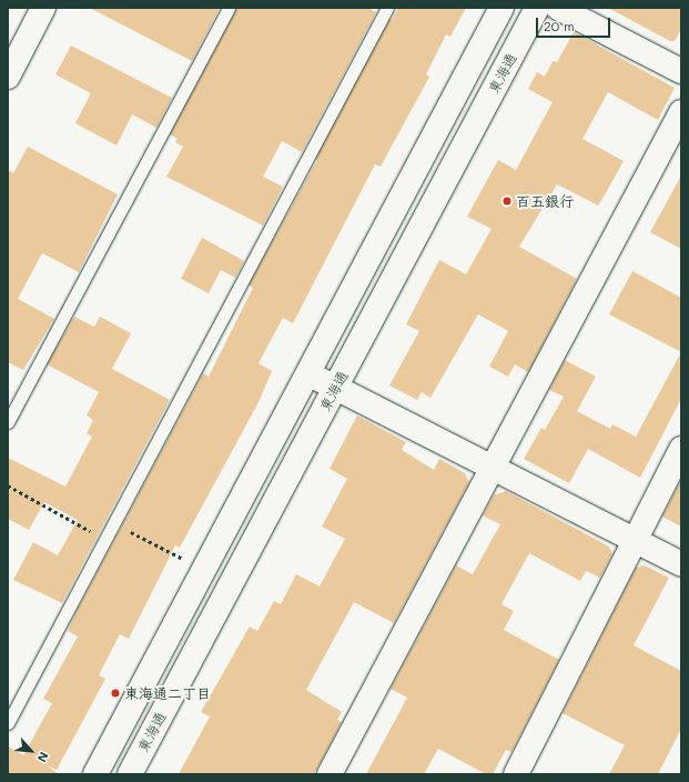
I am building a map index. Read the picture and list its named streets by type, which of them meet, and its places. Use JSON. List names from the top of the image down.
{
  "streets": {
    "street": ["東海通"]
  },
  "places": ["百五銀行", "東海通二丁目"],
  "scale_bar": "20 m",
  "north": "bottom right"
}
